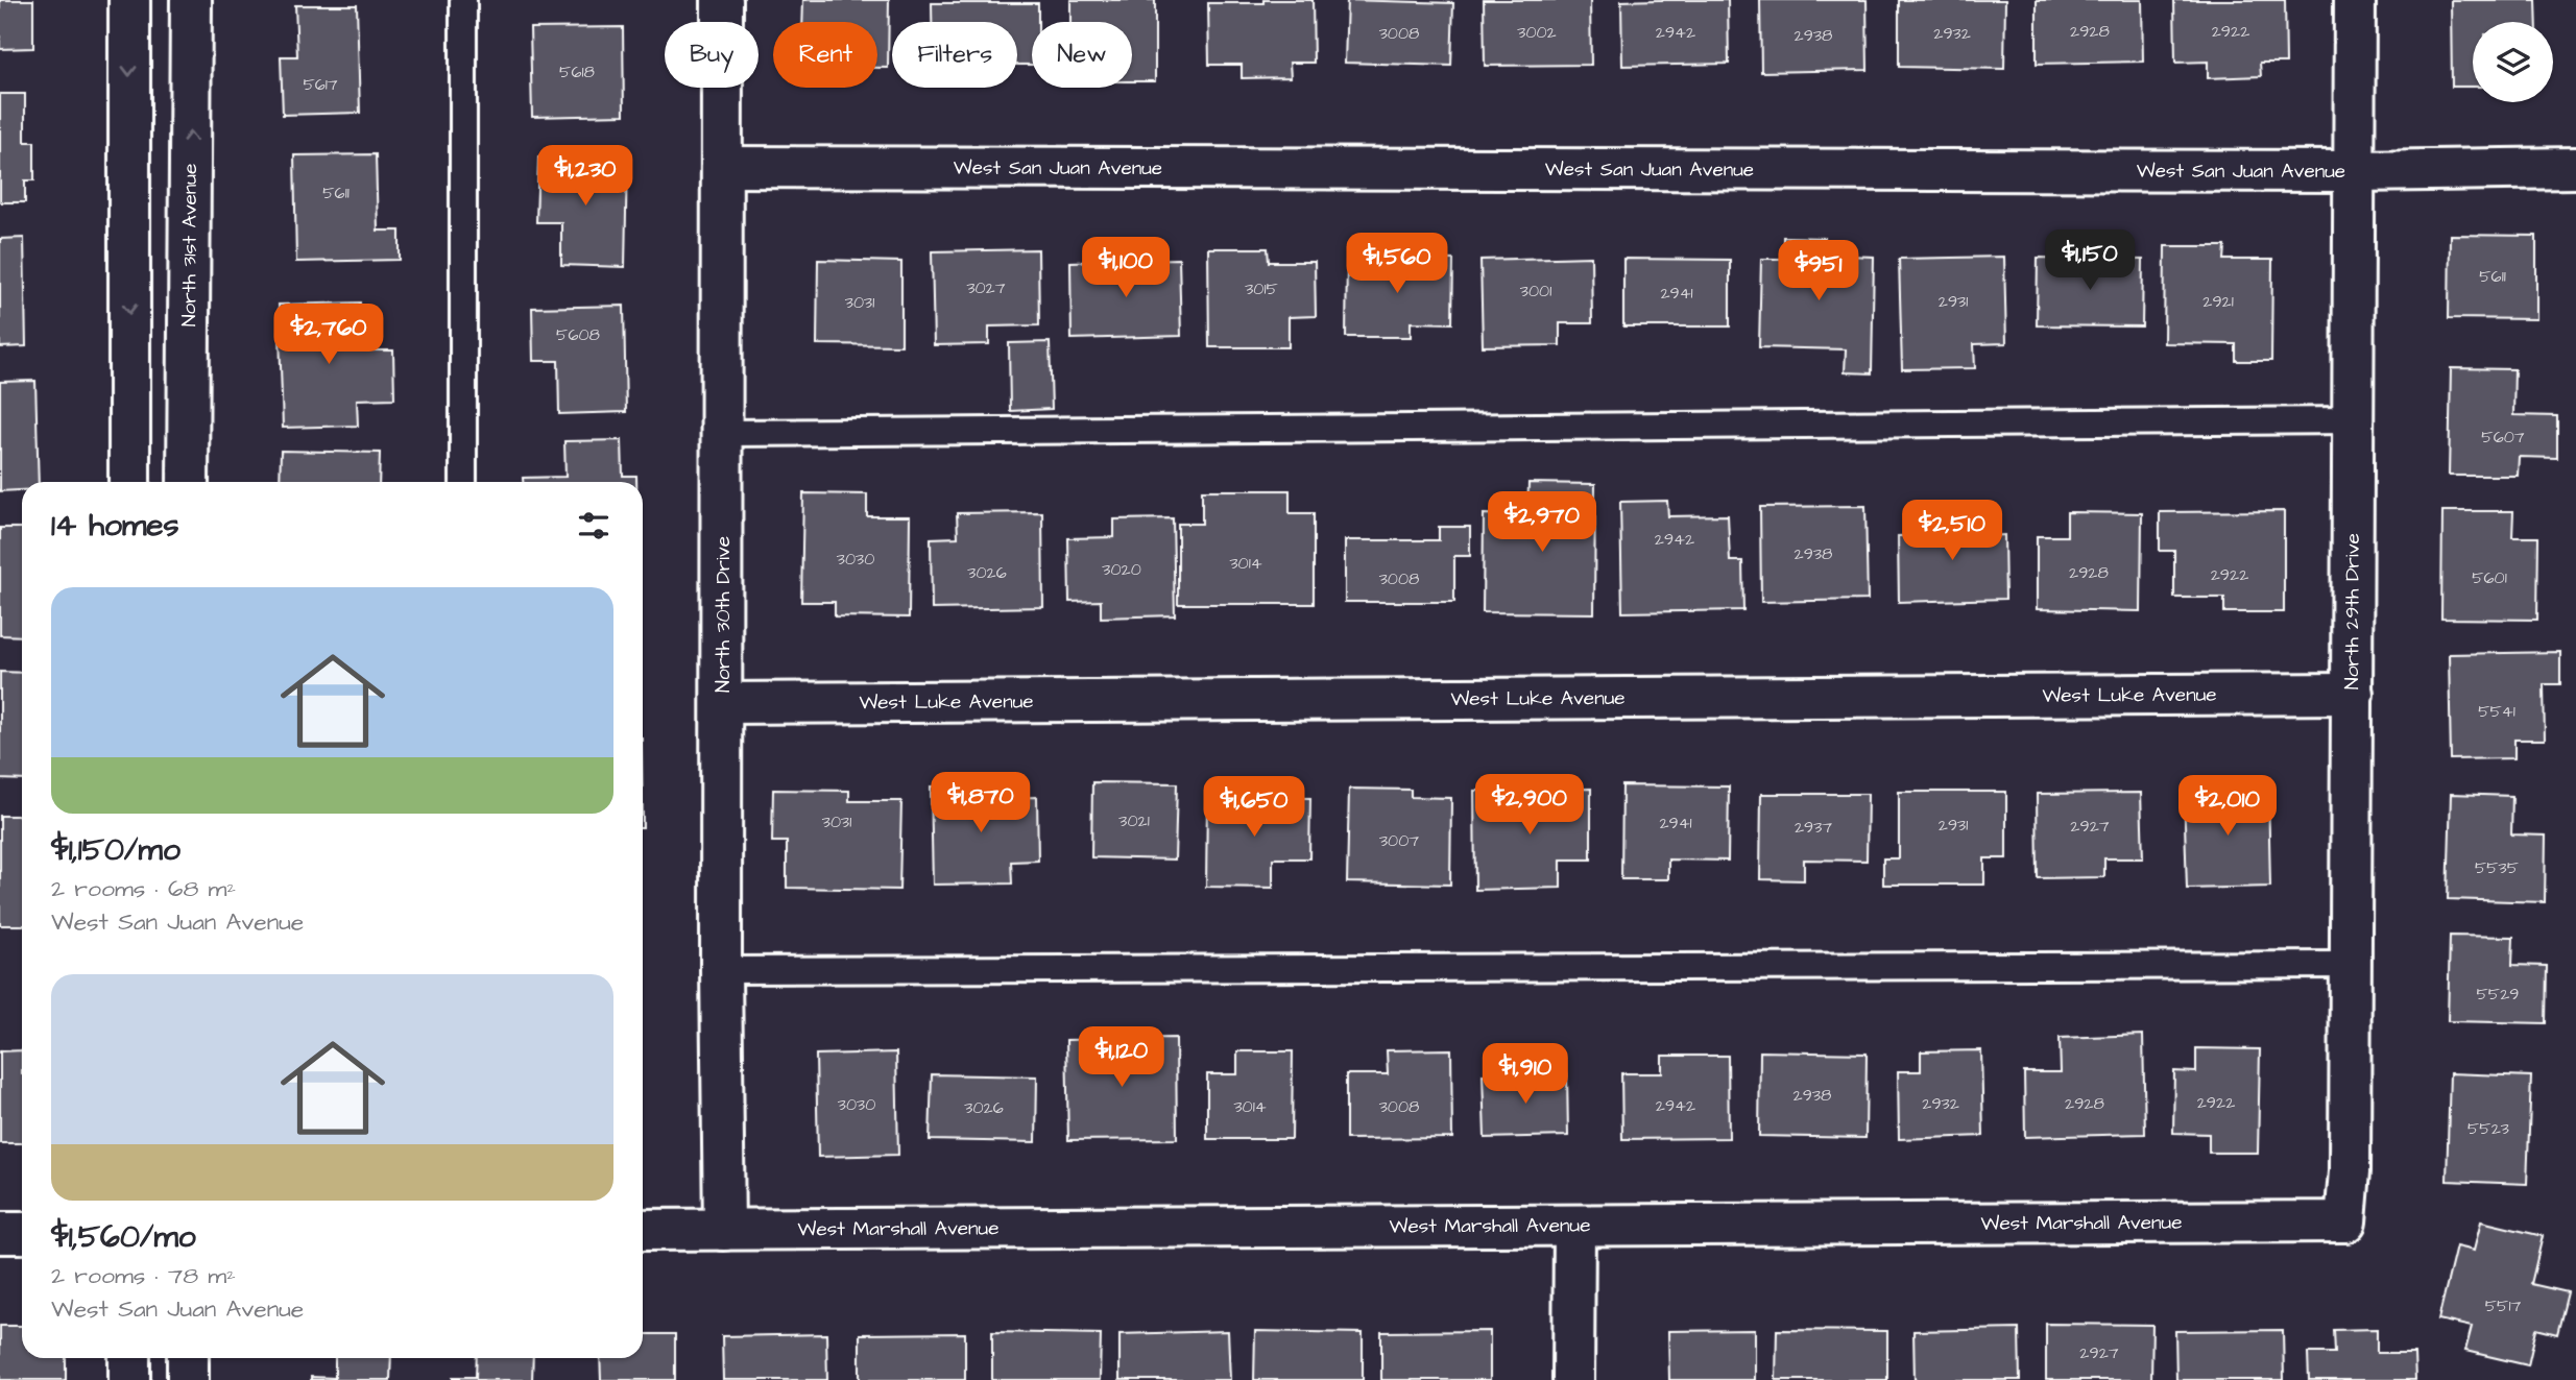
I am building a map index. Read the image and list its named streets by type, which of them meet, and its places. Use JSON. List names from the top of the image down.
{
  "streets": {
    "street": [
      "West San Juan Avenue",
      "North 31st Avenue",
      "North 29th Drive",
      "North 30th Drive",
      "West Luke Avenue",
      "West Marshall Avenue"
    ]
  },
  "crossings": [
    ["West San Juan Avenue", "North 29th Drive"],
    ["West San Juan Avenue", "North 30th Drive"],
    ["North 29th Drive", "West Luke Avenue"],
    ["North 29th Drive", "West Marshall Avenue"],
    ["North 30th Drive", "West Luke Avenue"],
    ["North 30th Drive", "West Marshall Avenue"]
  ],
  "house_numbers": [
    "2928",
    "2922",
    "3002",
    "2942",
    "3008",
    "2932",
    "2938",
    "5618",
    "5617",
    "5611",
    "5611",
    "3027",
    "3015",
    "3001",
    "2941",
    "2931",
    "2921",
    "3031",
    "5608",
    "5607",
    "2942",
    "2938",
    "3030",
    "3014",
    "3020",
    "3026",
    "2928",
    "2922",
    "5601",
    "3008",
    "5541",
    "3021",
    "3031",
    "2941",
    "2931",
    "2927",
    "2937",
    "3007",
    "5535",
    "5529",
    "2938",
    "2922",
    "2932",
    "2928",
    "3030",
    "2942",
    "3014",
    "3008",
    "3026",
    "5523",
    "5517",
    "2927"
  ],
  "page": {
    "chip": [
      "Buy",
      "Rent",
      "Filters",
      "New"
    ],
    "price": [
      "$1,230",
      "$1,150",
      "$1,560",
      "$1,100",
      "$951",
      "$2,760",
      "$2,970",
      "$2,510",
      "$1,870",
      "$2,900",
      "$2,010",
      "$1,650",
      "$1,120",
      "$1,910"
    ],
    "heading": "14 homes",
    "list": [
      {
        "name": "$1,150/mo",
        "note": "2 rooms · 68 m² · West San Juan Avenue"
      },
      {
        "name": "$1,560/mo",
        "note": "2 rooms · 78 m² · West San Juan Avenue"
      }
    ]
  }
}
